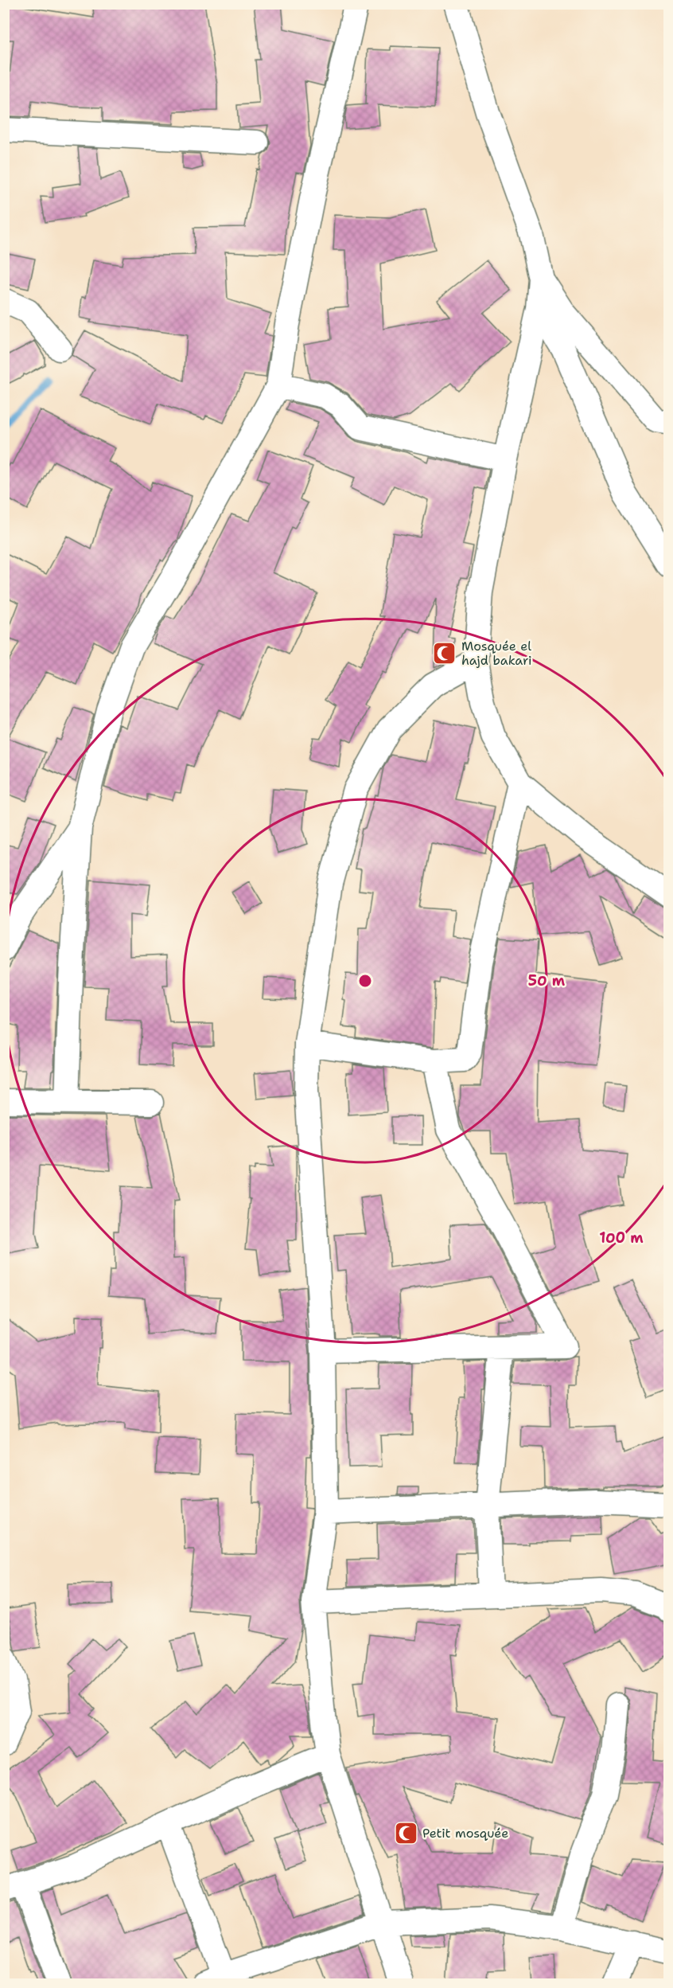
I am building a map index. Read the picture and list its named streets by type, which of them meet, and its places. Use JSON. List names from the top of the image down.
{
  "places": {
    "mosque": ["Mosquée el hajd bakari", "Petit mosquée"]
  },
  "rings": ["50 m", "100 m"]
}
